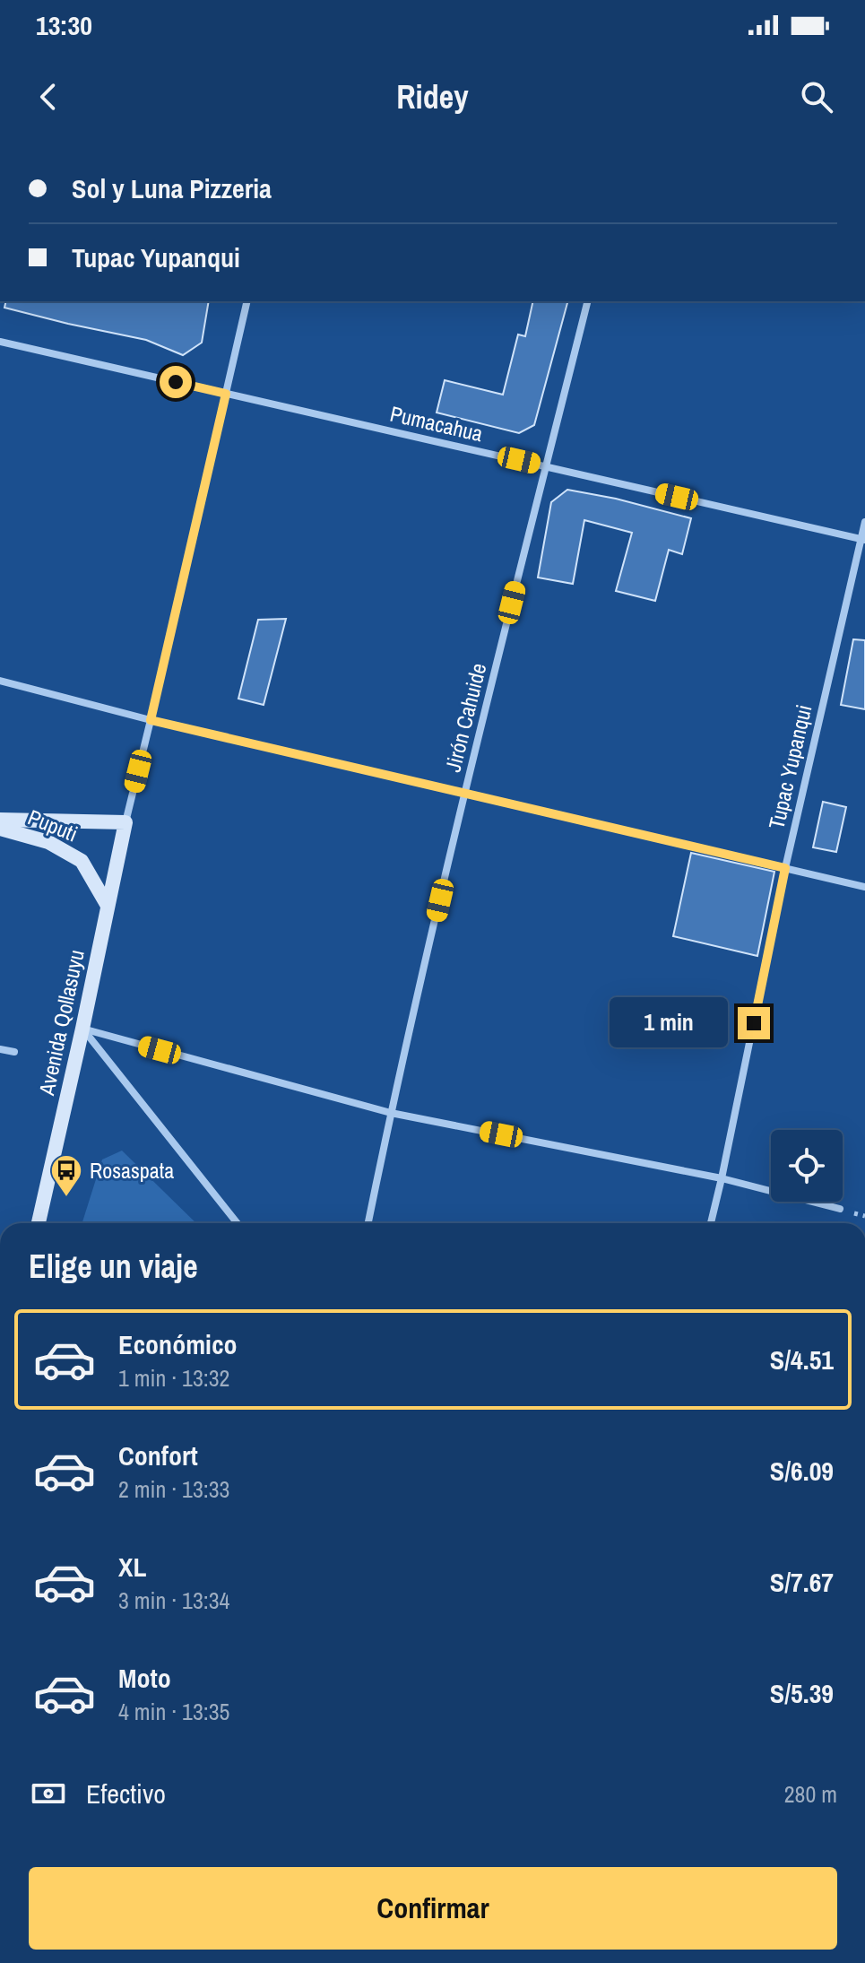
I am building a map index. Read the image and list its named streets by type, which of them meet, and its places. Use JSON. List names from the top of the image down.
{
  "streets": {
    "street": [
      "Pumacahua",
      "Jirón Cahuide",
      "Tupac Yupanqui",
      "Puputi",
      "Avenida Qollasuyu"
    ]
  },
  "crossings": [
    ["Pumacahua", "Jirón Cahuide"],
    ["Pumacahua", "Tupac Yupanqui"],
    ["Puputi", "Avenida Qollasuyu"]
  ],
  "places": {
    "bus stop": ["Rosaspata"]
  },
  "page": {
    "status": "13:30",
    "header": "Ridey",
    "banner": ["Sol y Luna Pizzeria", "Tupac Yupanqui"],
    "bubble": "1 min",
    "heading": "Elige un viaje",
    "list": [
      {
        "name": "Económico",
        "note": "1 min · 13:32",
        "value": "S/4.51"
      },
      {
        "name": "Confort",
        "note": "2 min · 13:33",
        "value": "S/6.09"
      },
      {
        "name": "XL",
        "note": "3 min · 13:34",
        "value": "S/7.67"
      },
      {
        "name": "Moto",
        "note": "4 min · 13:35",
        "value": "S/5.39"
      }
    ],
    "pay": ["Efectivo", "280 m"],
    "buttons": "Confirmar"
  }
}
